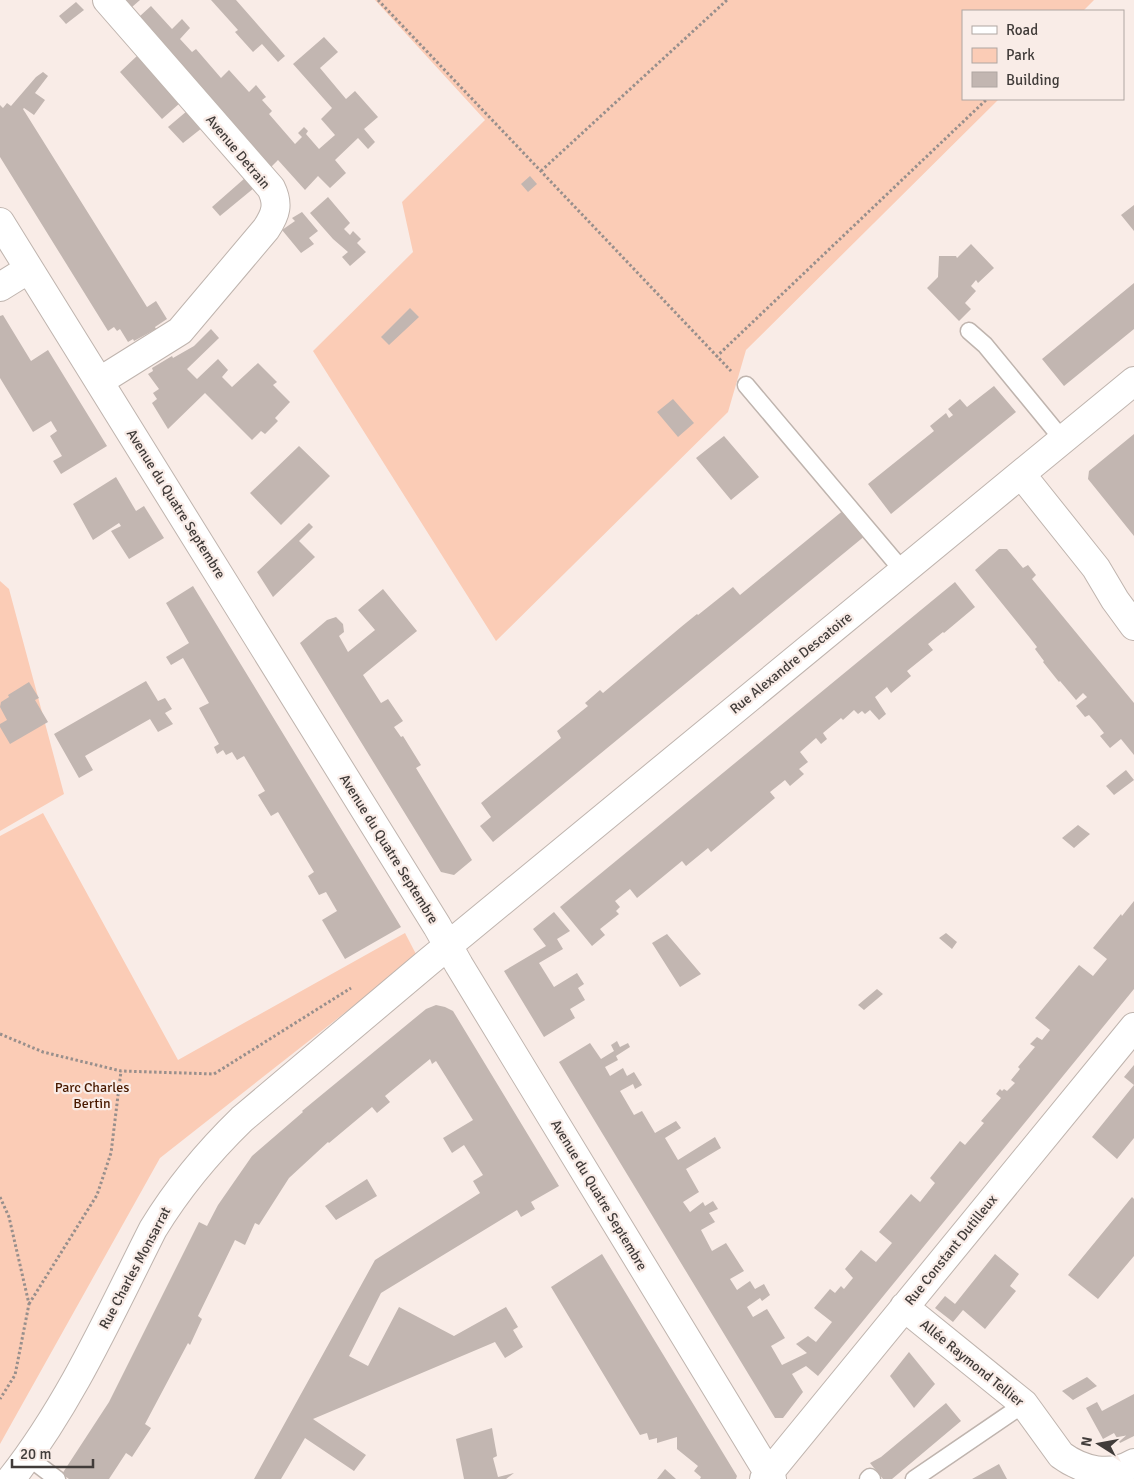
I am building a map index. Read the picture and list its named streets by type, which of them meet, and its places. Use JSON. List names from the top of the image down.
{
  "streets": {
    "street": [
      "Avenue Detrain",
      "Avenue du Quatre Septembre",
      "Rue Alexandre Descatoire",
      "Rue Constant Dutilleux",
      "Rue Charles Monsarrat",
      "Allée Raymond Tellier"
    ]
  },
  "crossings": [
    ["Avenue Detrain", "Avenue du Quatre Septembre"],
    ["Avenue du Quatre Septembre", "Rue Alexandre Descatoire"],
    ["Avenue du Quatre Septembre", "Rue Constant Dutilleux"],
    ["Avenue du Quatre Septembre", "Rue Charles Monsarrat"],
    ["Rue Alexandre Descatoire", "Rue Charles Monsarrat"],
    ["Rue Constant Dutilleux", "Allée Raymond Tellier"]
  ],
  "parks": ["Parc Charles Bertin"],
  "legend": ["Road", "Park", "Building"],
  "scale_bar": "20 m",
  "north": "left"
}
